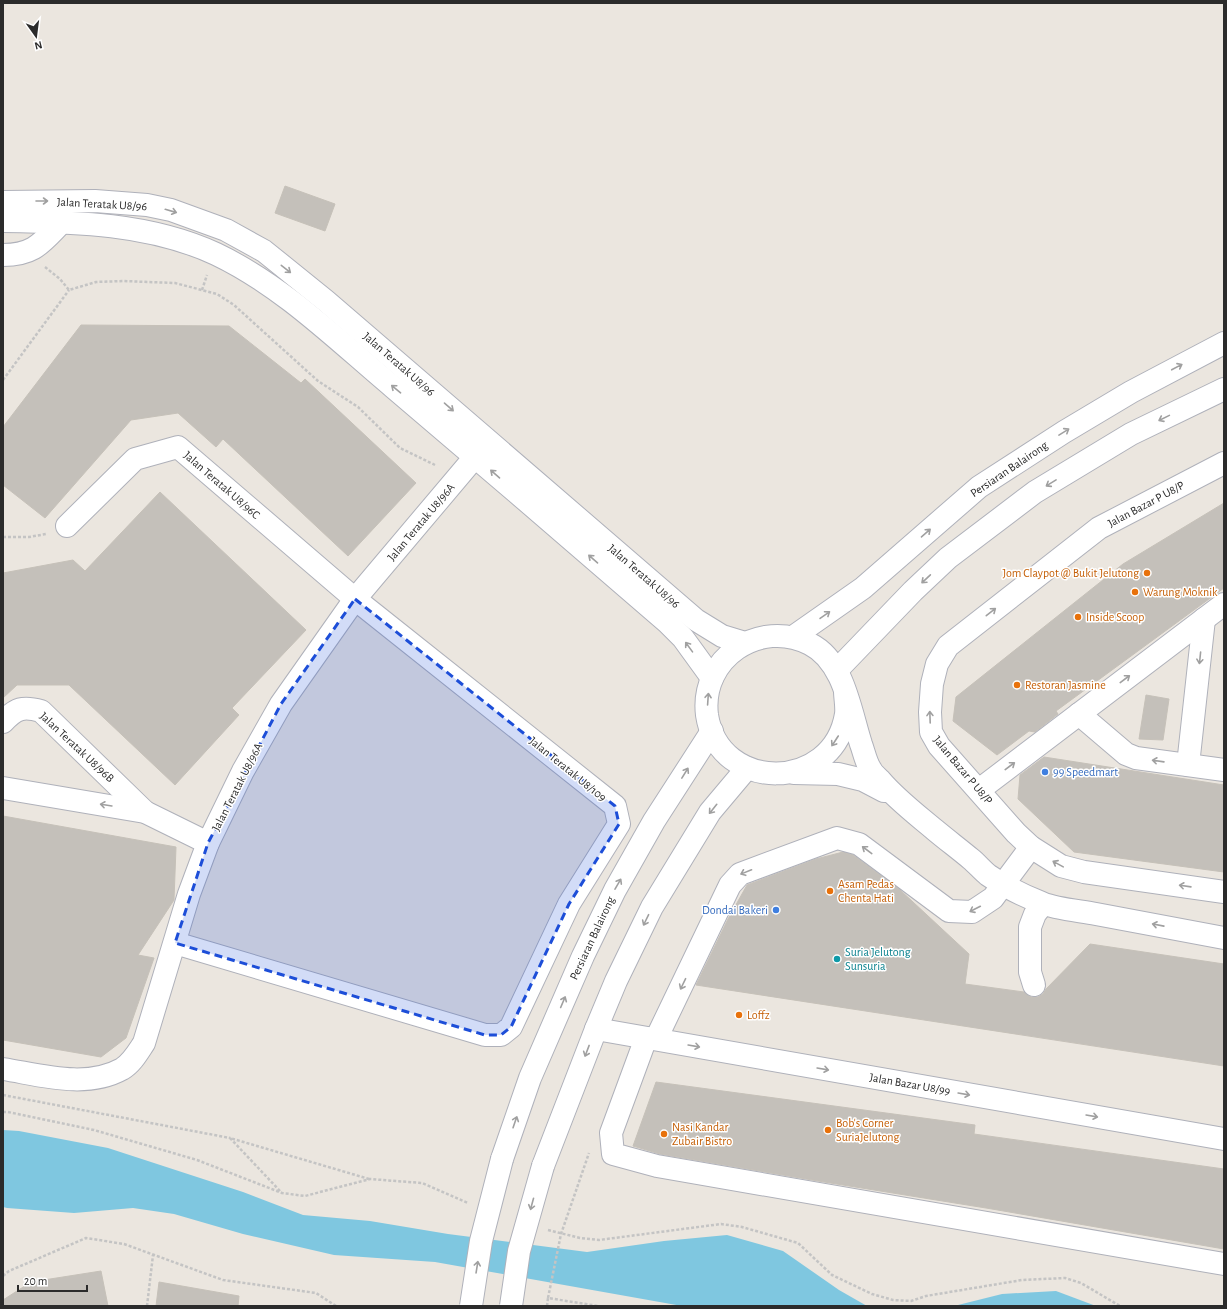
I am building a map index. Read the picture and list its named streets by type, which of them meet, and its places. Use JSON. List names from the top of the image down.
{
  "streets": {
    "street": [
      "Jalan Teratak U8/96",
      "Persiaran Balairong",
      "Jalan Teratak U8/96C",
      "Jalan Bazar P U8/P",
      "Jalan Teratak U8/96A",
      "Jalan Teratak U8/96B",
      "Jalan Teratak U8/109",
      "Jalan Bazar U8/99"
    ]
  },
  "crossings": [
    ["Jalan Teratak U8/96", "Persiaran Balairong"],
    ["Jalan Teratak U8/96", "Jalan Teratak U8/96A"],
    ["Jalan Teratak U8/96C", "Jalan Teratak U8/96A"],
    ["Jalan Teratak U8/96C", "Jalan Teratak U8/109"],
    ["Jalan Teratak U8/96A", "Jalan Teratak U8/96B"],
    ["Jalan Teratak U8/96A", "Jalan Teratak U8/109"]
  ],
  "one_way": ["Jalan Teratak U8/96B", "Jalan Bazar U8/99"],
  "places": [
    "Jom Claypot @ Bukit Jelutong",
    "Warung Moknik",
    "Inside Scoop",
    "Restoran Jasmine",
    "99 Speedmart",
    "Asam Pedas Chenta Hati",
    "Dondai Bakeri",
    "Suria Jelutong Sunsuria",
    "Loffz",
    "Bob's Corner SuriaJelutong",
    "Nasi Kandar Zubair Bistro"
  ],
  "scale_bar": "20 m",
  "north": "bottom"
}
